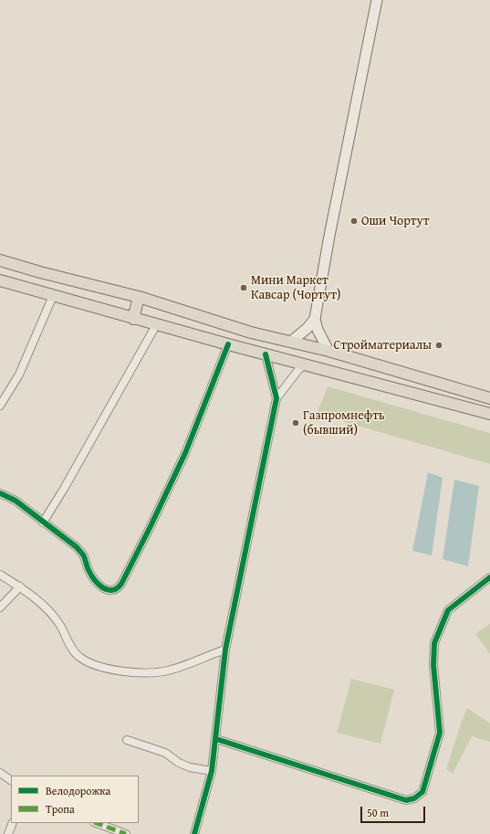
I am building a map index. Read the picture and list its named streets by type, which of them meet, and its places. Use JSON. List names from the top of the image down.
{
  "places": [
    "Оши Чортут",
    "Мини Маркет Кавсар (Чортут)",
    "Стройматериалы",
    "Газпромнефть (бывший)"
  ],
  "legend": ["Велодорожка", "Тропа"],
  "scale_bar": "50 m"
}
